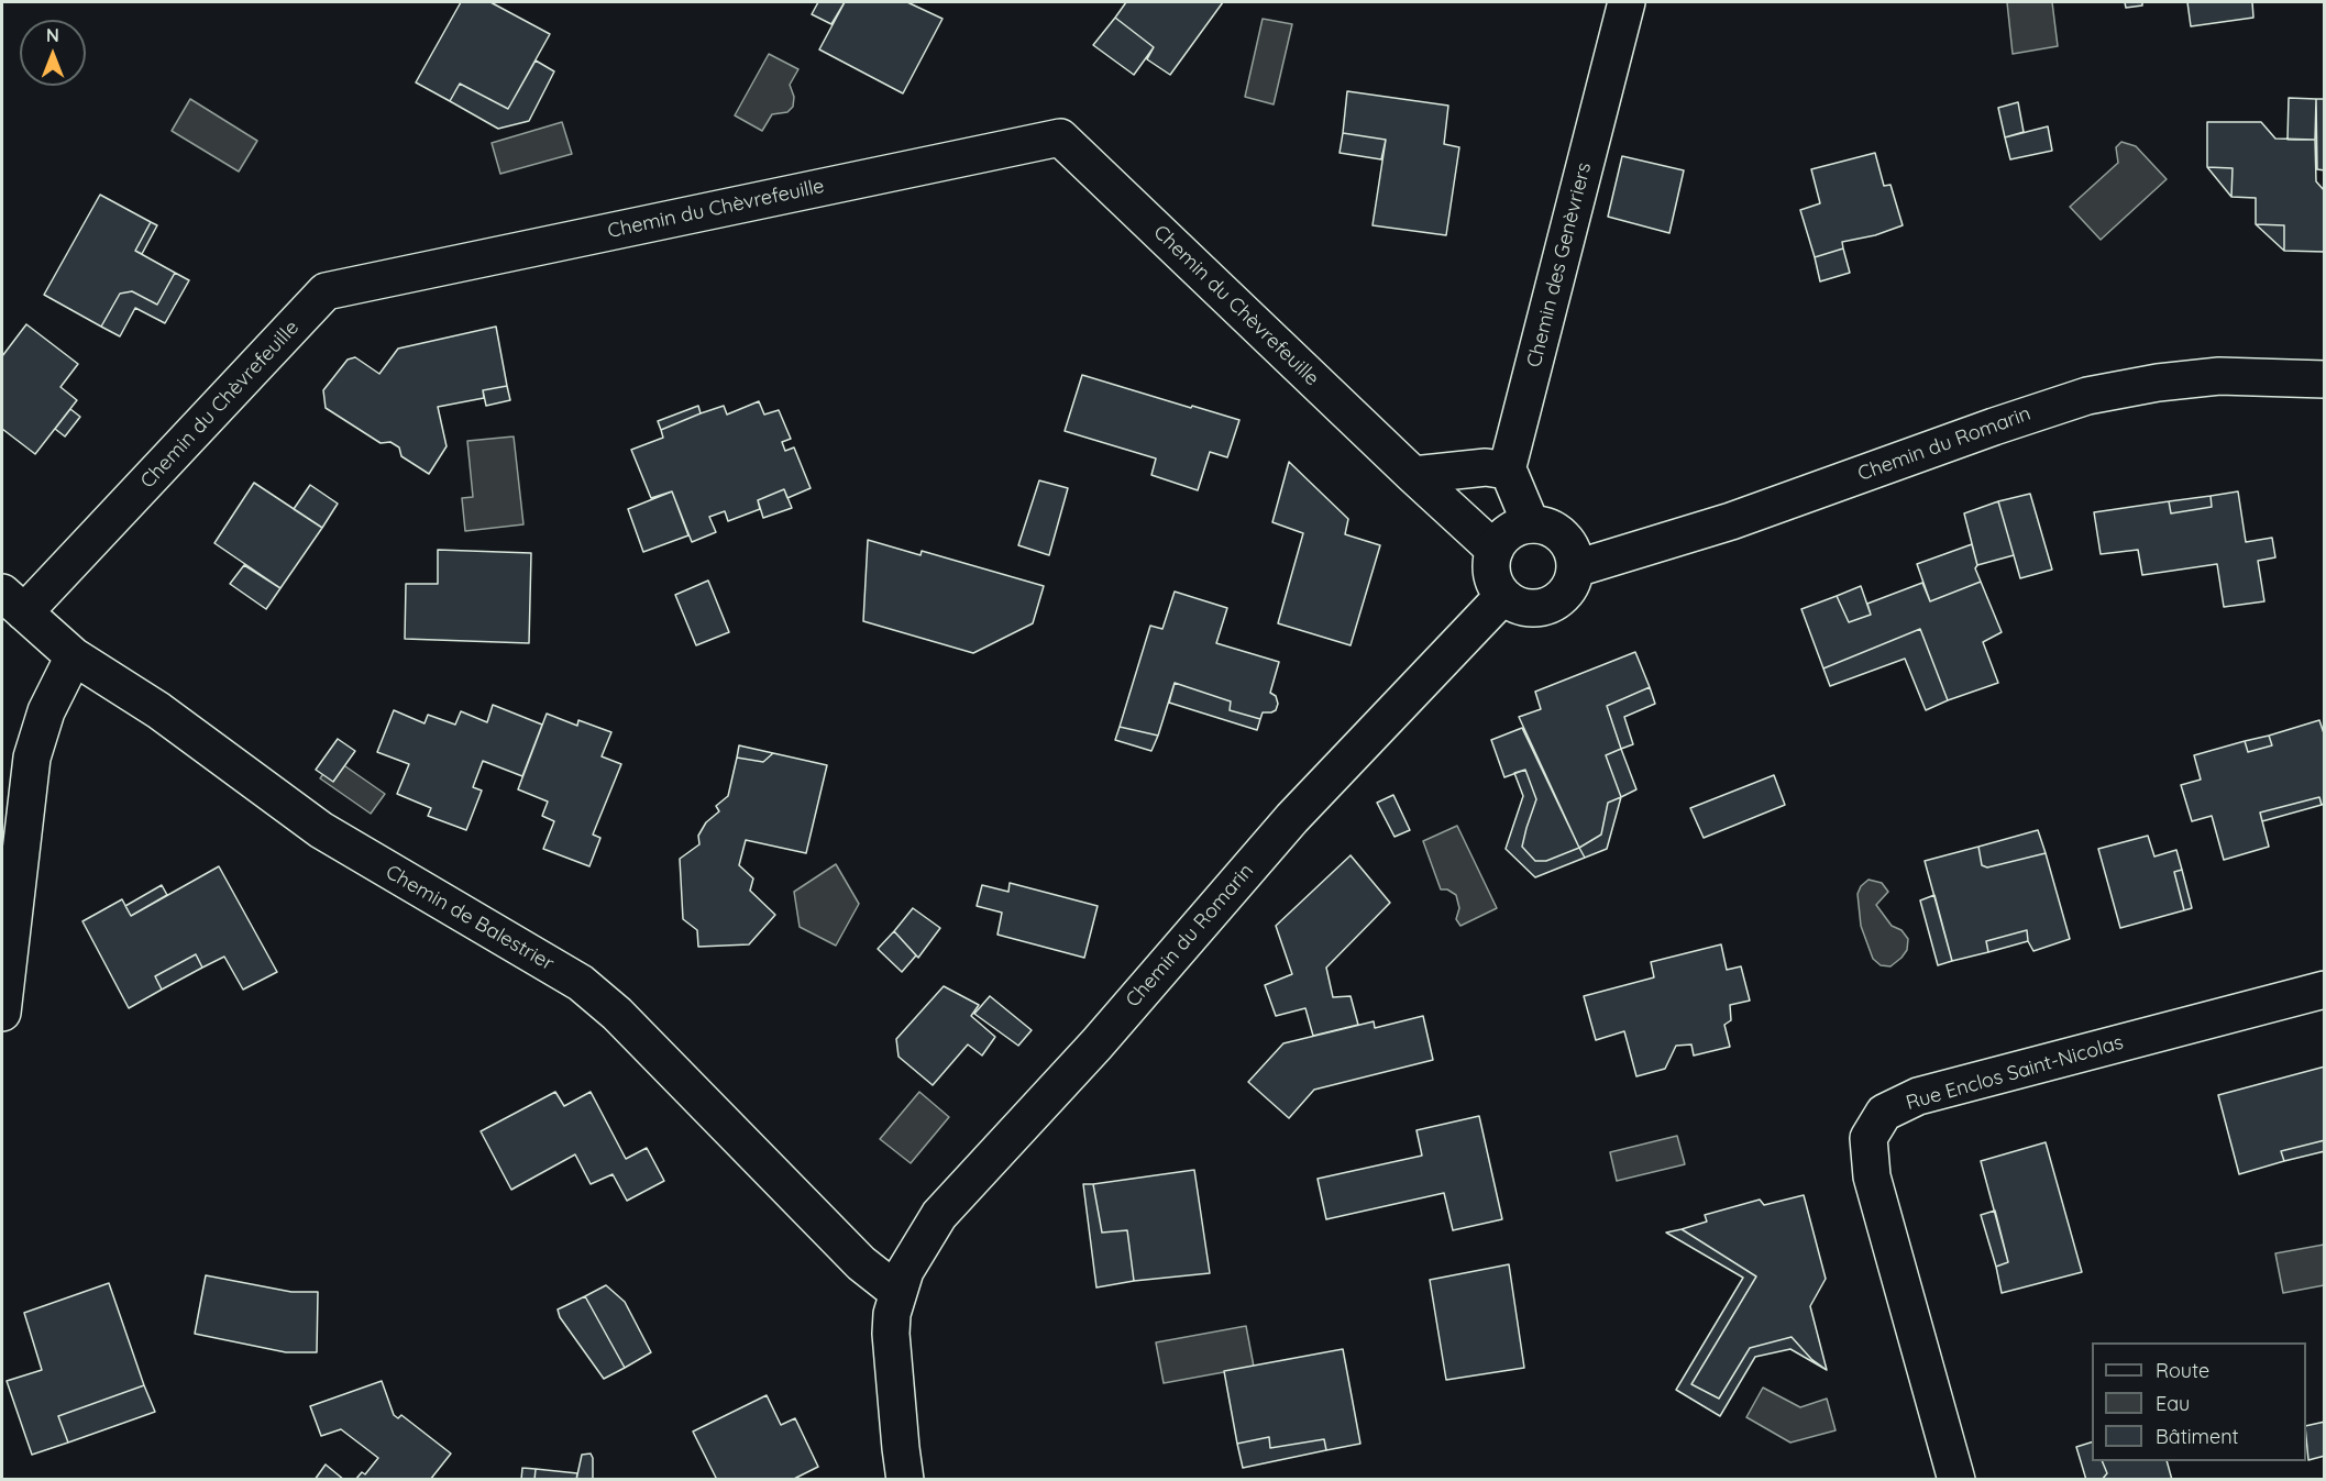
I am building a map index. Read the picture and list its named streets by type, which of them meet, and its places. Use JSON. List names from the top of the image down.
{
  "streets": {
    "street": [
      "Chemin du Chèvrefeuille",
      "Chemin des Genèvriers",
      "Chemin du Romarin",
      "Chemin de Balestrier",
      "Rue Enclos Saint-Nicolas"
    ]
  },
  "crossings": [
    ["Chemin du Chèvrefeuille", "Chemin du Romarin"],
    ["Chemin du Chèvrefeuille", "Chemin de Balestrier"],
    ["Chemin du Romarin", "Chemin de Balestrier"]
  ],
  "legend": ["Route", "Eau", "Bâtiment"],
  "north": "top"
}
